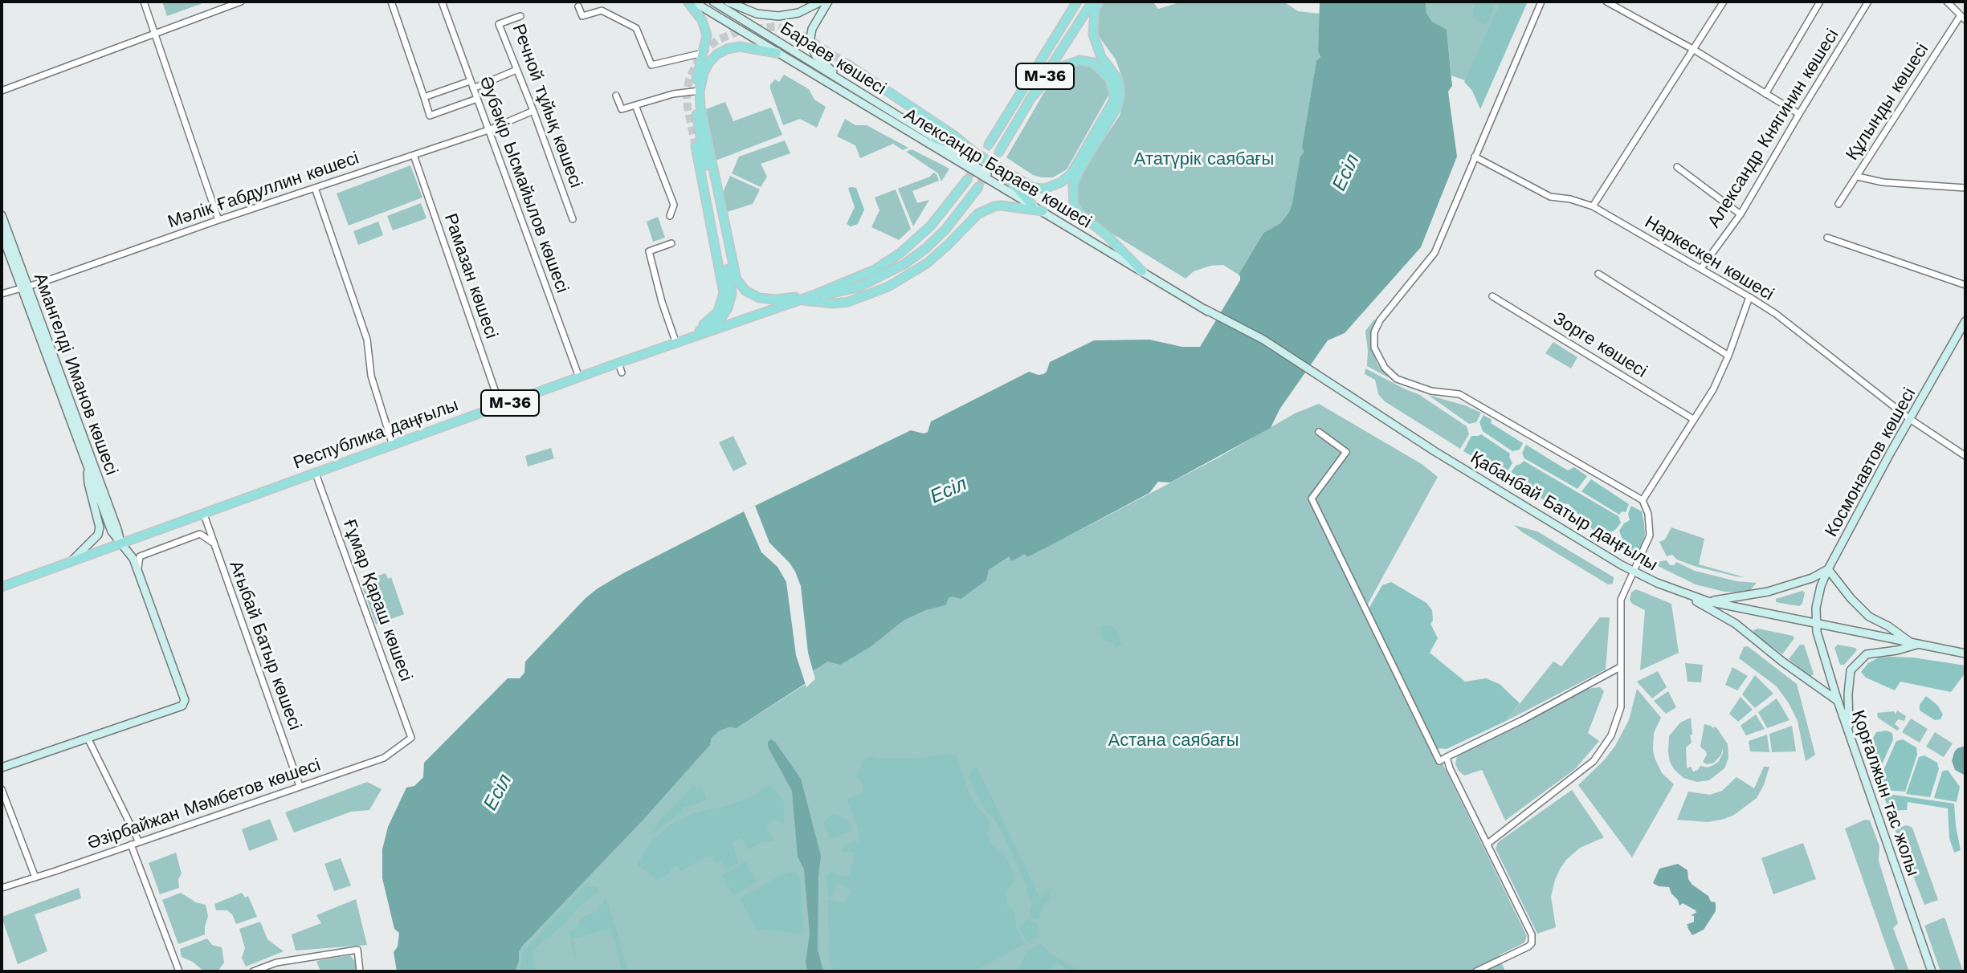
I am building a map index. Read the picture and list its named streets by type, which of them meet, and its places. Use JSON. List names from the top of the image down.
{
  "streets": {
    "main road": [
      "Бараев көшесі",
      "M-36",
      "Александр Бараев көшесі",
      "Амангелді Иманов көшесі",
      "Республика даңғылы",
      "Космонавтов көшесі",
      "Қабанбай Батыр даңғылы",
      "Қорғалжын тас жолы"
    ],
    "street": [
      "Құлынды көшесі",
      "Речной тұйық көшесі",
      "Александр Княгинин көшесі",
      "Әубәкір Ысмайылов көшесі",
      "Мәлік Ғабдуллин көшесі",
      "Наркескен көшесі",
      "Рамазан көшесі",
      "Зорге көшесі",
      "Ғұмар Қараш көшесі",
      "Ағыбай Батыр көшесі",
      "Әзірбайжан Мәмбетов көшесі"
    ]
  },
  "crossings": [
    ["Бараев көшесі", "Александр Бараев көшесі"],
    ["Речной тұйық көшесі", "Мәлік Ғабдуллин көшесі"],
    ["Александр Княгинин көшесі", "Наркескен көшесі"],
    ["Александр Бараев көшесі", "Қабанбай Батыр даңғылы"],
    ["Әубәкір Ысмайылов көшесі", "Мәлік Ғабдуллин көшесі"],
    ["Әубәкір Ысмайылов көшесі", "Республика даңғылы"],
    ["Мәлік Ғабдуллин көшесі", "Рамазан көшесі"],
    ["Мәлік Ғабдуллин көшесі", "Амангелді Иманов көшесі"],
    ["Наркескен көшесі", "Космонавтов көшесі"],
    ["Рамазан көшесі", "Республика даңғылы"],
    ["Амангелді Иманов көшесі", "Республика даңғылы"],
    ["Республика даңғылы", "Ғұмар Қараш көшесі"],
    ["Республика даңғылы", "Ағыбай Батыр көшесі"],
    ["Космонавтов көшесі", "Қабанбай Батыр даңғылы"],
    ["Космонавтов көшесі", "Қорғалжын тас жолы"],
    ["Қабанбай Батыр даңғылы", "Қорғалжын тас жолы"],
    ["Ғұмар Қараш көшесі", "Әзірбайжан Мәмбетов көшесі"],
    ["Ағыбай Батыр көшесі", "Әзірбайжан Мәмбетов көшесі"]
  ],
  "water": ["Есіл"],
  "parks": ["Ататүрік саябағы", "Астана саябағы"]
}
